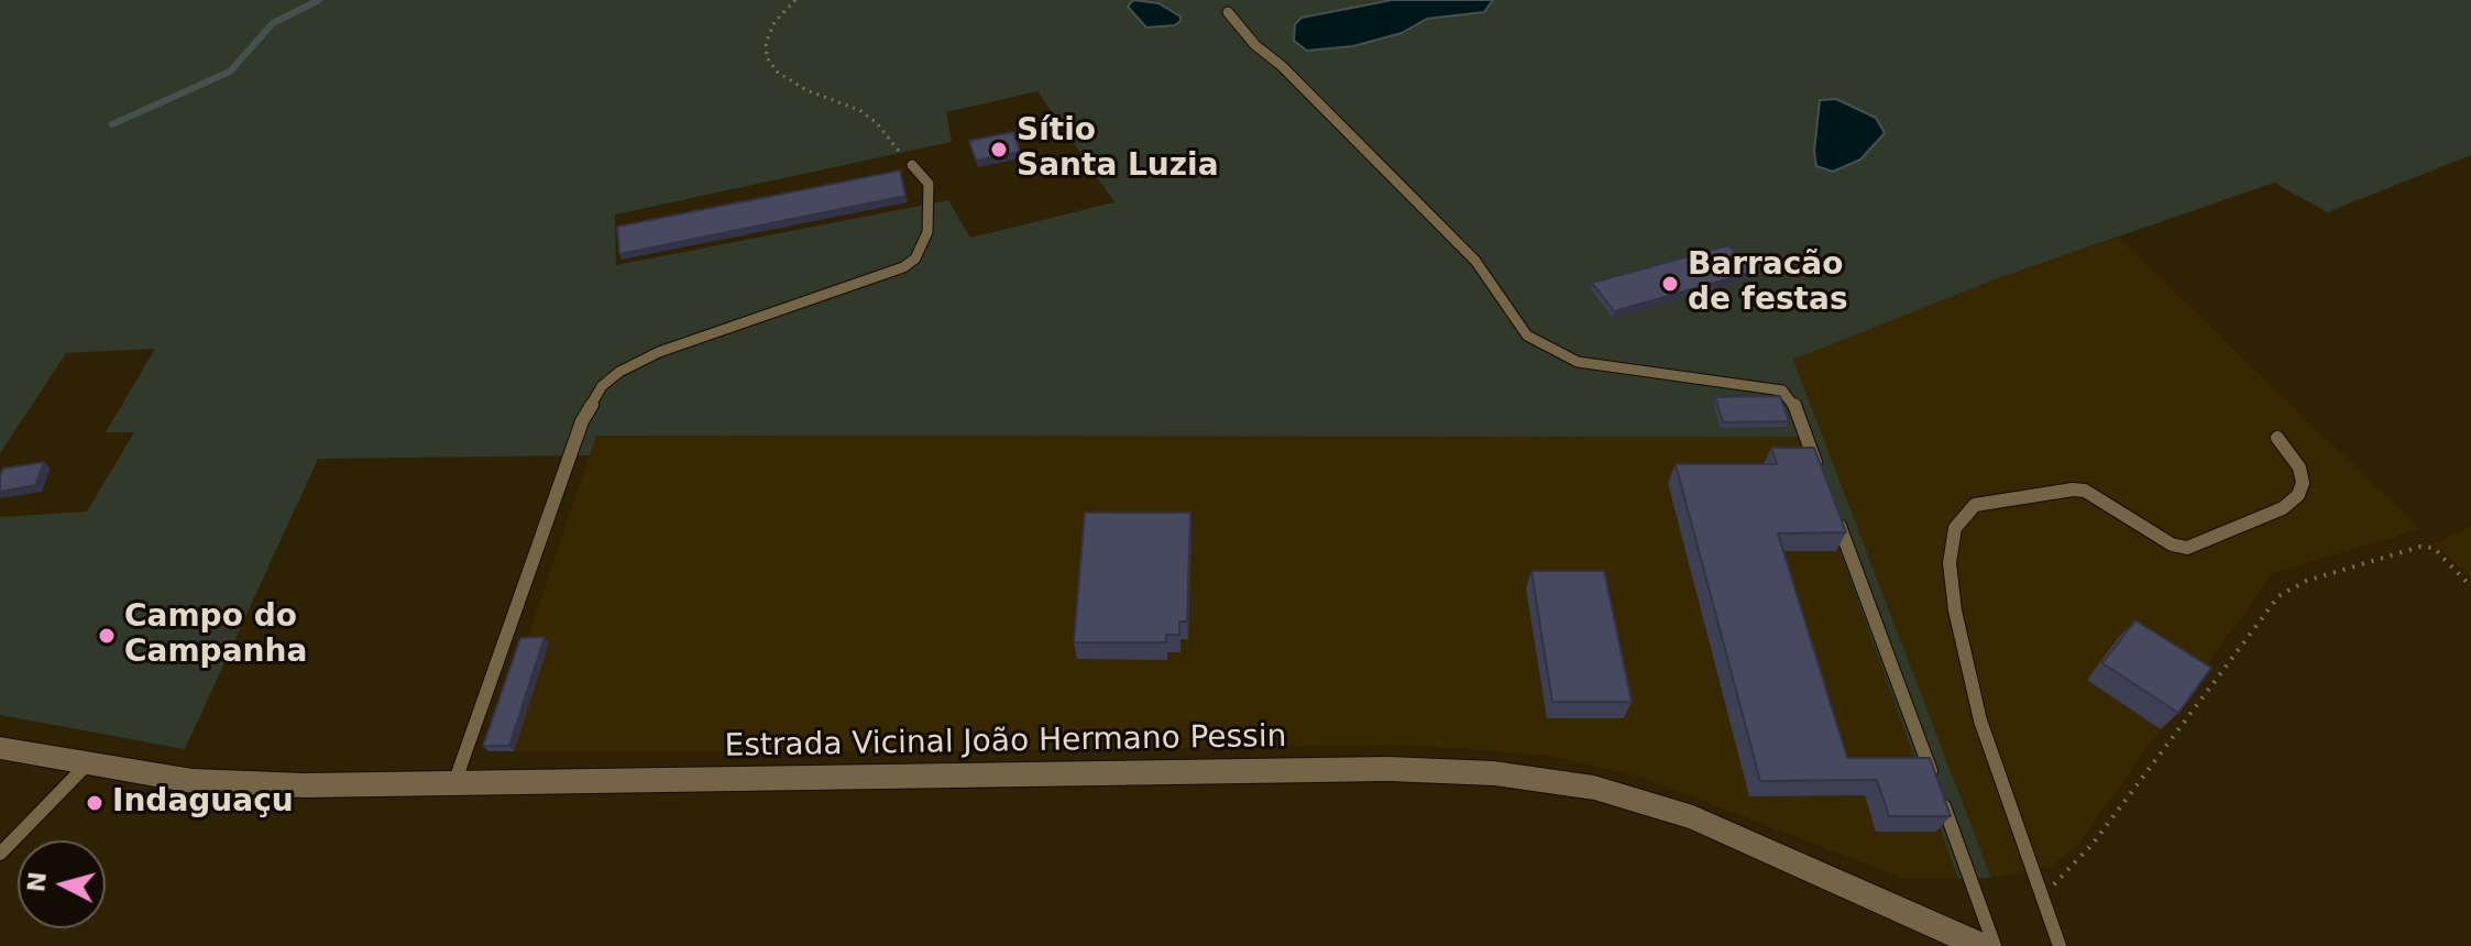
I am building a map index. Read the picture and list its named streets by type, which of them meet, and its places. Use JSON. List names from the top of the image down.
{
  "streets": {
    "main road": ["Estrada Vicinal João Hermano Pessin"]
  },
  "places": [
    "Sítio Santa Luzia",
    "Barracão de festas",
    "Campo do Campanha",
    "Indaguaçu"
  ],
  "north": "left"
}
